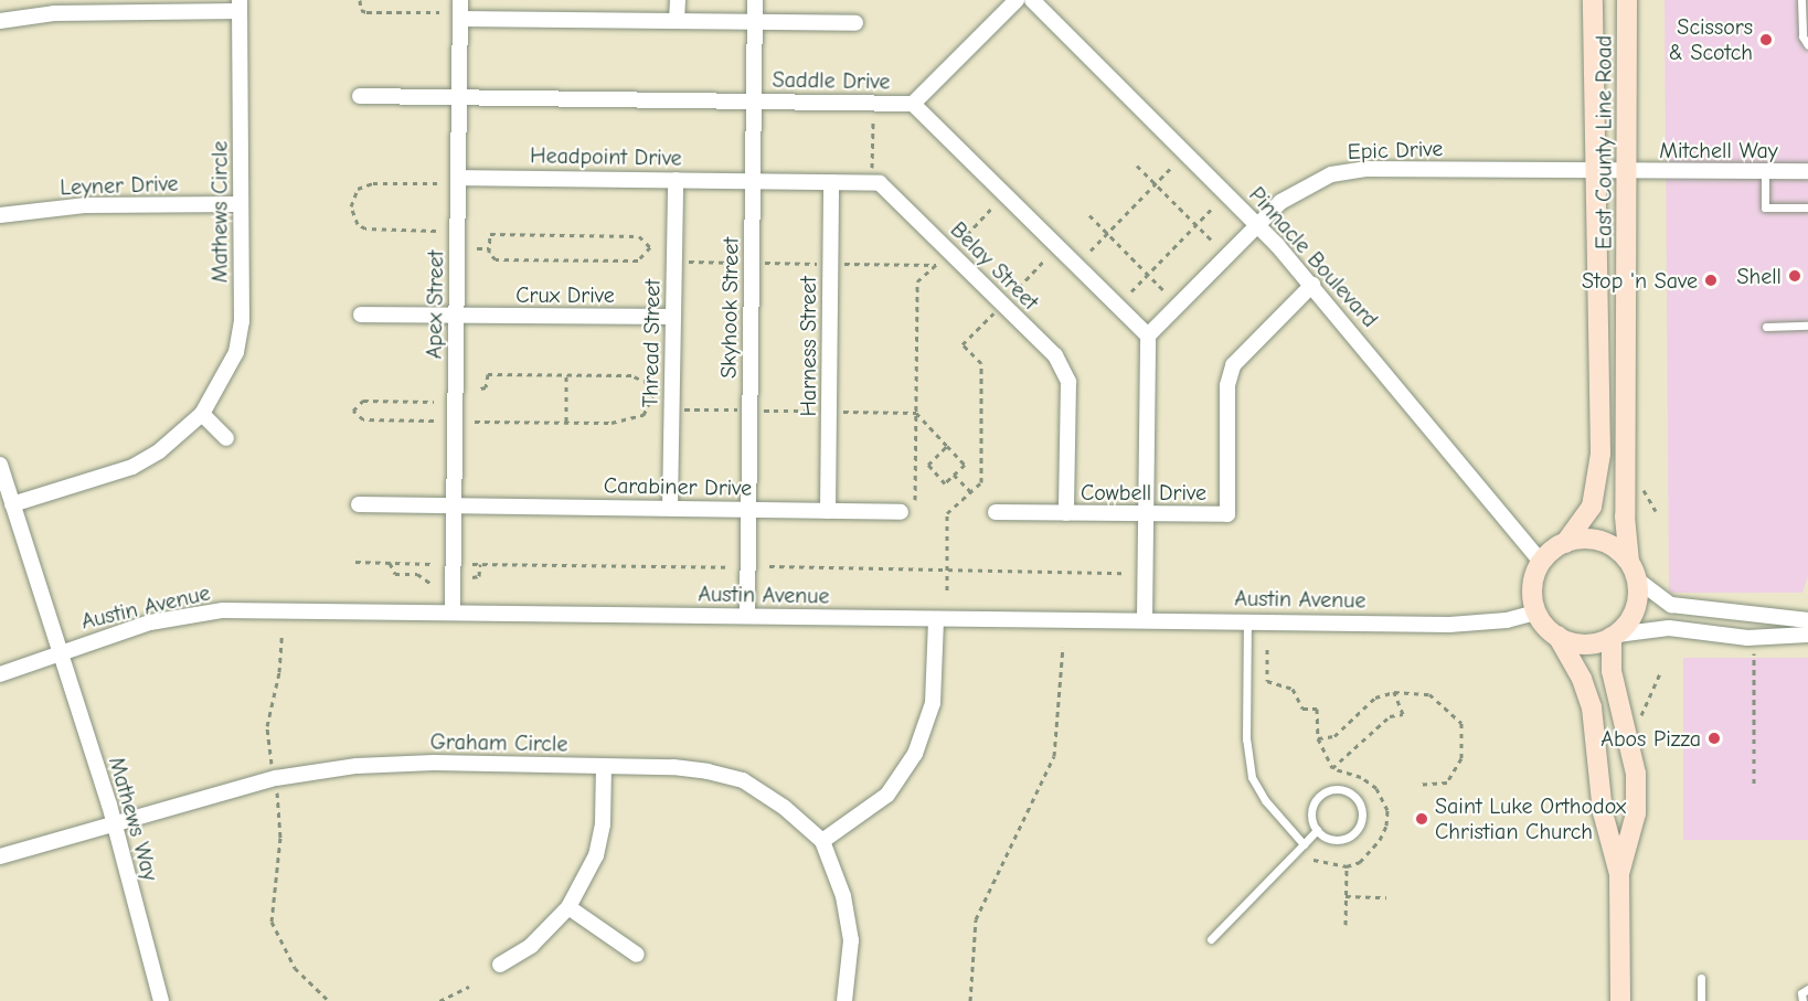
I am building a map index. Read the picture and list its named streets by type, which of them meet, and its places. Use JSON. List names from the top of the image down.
{
  "streets": {
    "main road": ["East County Line Road"],
    "street": [
      "Saddle Drive",
      "Epic Drive",
      "Mitchell Way",
      "Headpoint Drive",
      "Leyner Drive",
      "Mathews Circle",
      "Pinnacle Boulevard",
      "Belay Street",
      "Crux Drive",
      "Apex Street",
      "Skyhook Street",
      "Thread Street",
      "Harness Street",
      "Carabiner Drive",
      "Cowbell Drive",
      "Austin Avenue",
      "Graham Circle",
      "Mathews Way"
    ]
  },
  "crossings": [
    ["Saddle Drive", "Epic Drive"],
    ["Saddle Drive", "Apex Street"],
    ["Saddle Drive", "Skyhook Street"],
    ["East County Line Road", "Epic Drive"],
    ["East County Line Road", "Mitchell Way"],
    ["East County Line Road", "Pinnacle Boulevard"],
    ["East County Line Road", "Austin Avenue"],
    ["Epic Drive", "Mitchell Way"],
    ["Epic Drive", "Pinnacle Boulevard"],
    ["Headpoint Drive", "Apex Street"],
    ["Headpoint Drive", "Skyhook Street"],
    ["Headpoint Drive", "Thread Street"],
    ["Leyner Drive", "Mathews Circle"],
    ["Pinnacle Boulevard", "Cowbell Drive"],
    ["Pinnacle Boulevard", "Austin Avenue"],
    ["Belay Street", "Cowbell Drive"],
    ["Crux Drive", "Apex Street"],
    ["Crux Drive", "Thread Street"],
    ["Apex Street", "Carabiner Drive"],
    ["Apex Street", "Austin Avenue"],
    ["Skyhook Street", "Carabiner Drive"],
    ["Skyhook Street", "Austin Avenue"],
    ["Thread Street", "Carabiner Drive"],
    ["Harness Street", "Carabiner Drive"],
    ["Austin Avenue", "Mathews Way"],
    ["Graham Circle", "Mathews Way"]
  ],
  "places": [
    "Scissors & Scotch",
    "Shell",
    "Stop 'n Save",
    "Abos Pizza",
    "Saint Luke Orthodox Christian Church"
  ]
}
